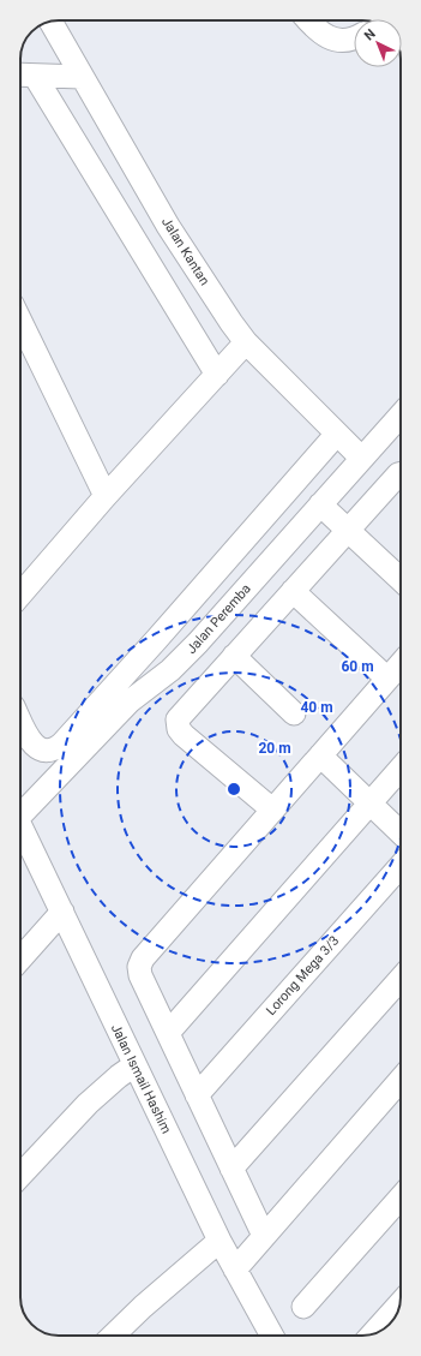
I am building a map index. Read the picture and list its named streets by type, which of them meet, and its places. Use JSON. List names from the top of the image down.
{
  "streets": {
    "street": [
      "Jalan Kantan",
      "Jalan Peremba",
      "Lorong Mega 3/3",
      "Jalan Ismail Hashim"
    ]
  },
  "crossings": [
    ["Jalan Kantan", "Jalan Peremba"]
  ],
  "north": "top left",
  "rings": ["60 m", "40 m", "20 m"]
}
